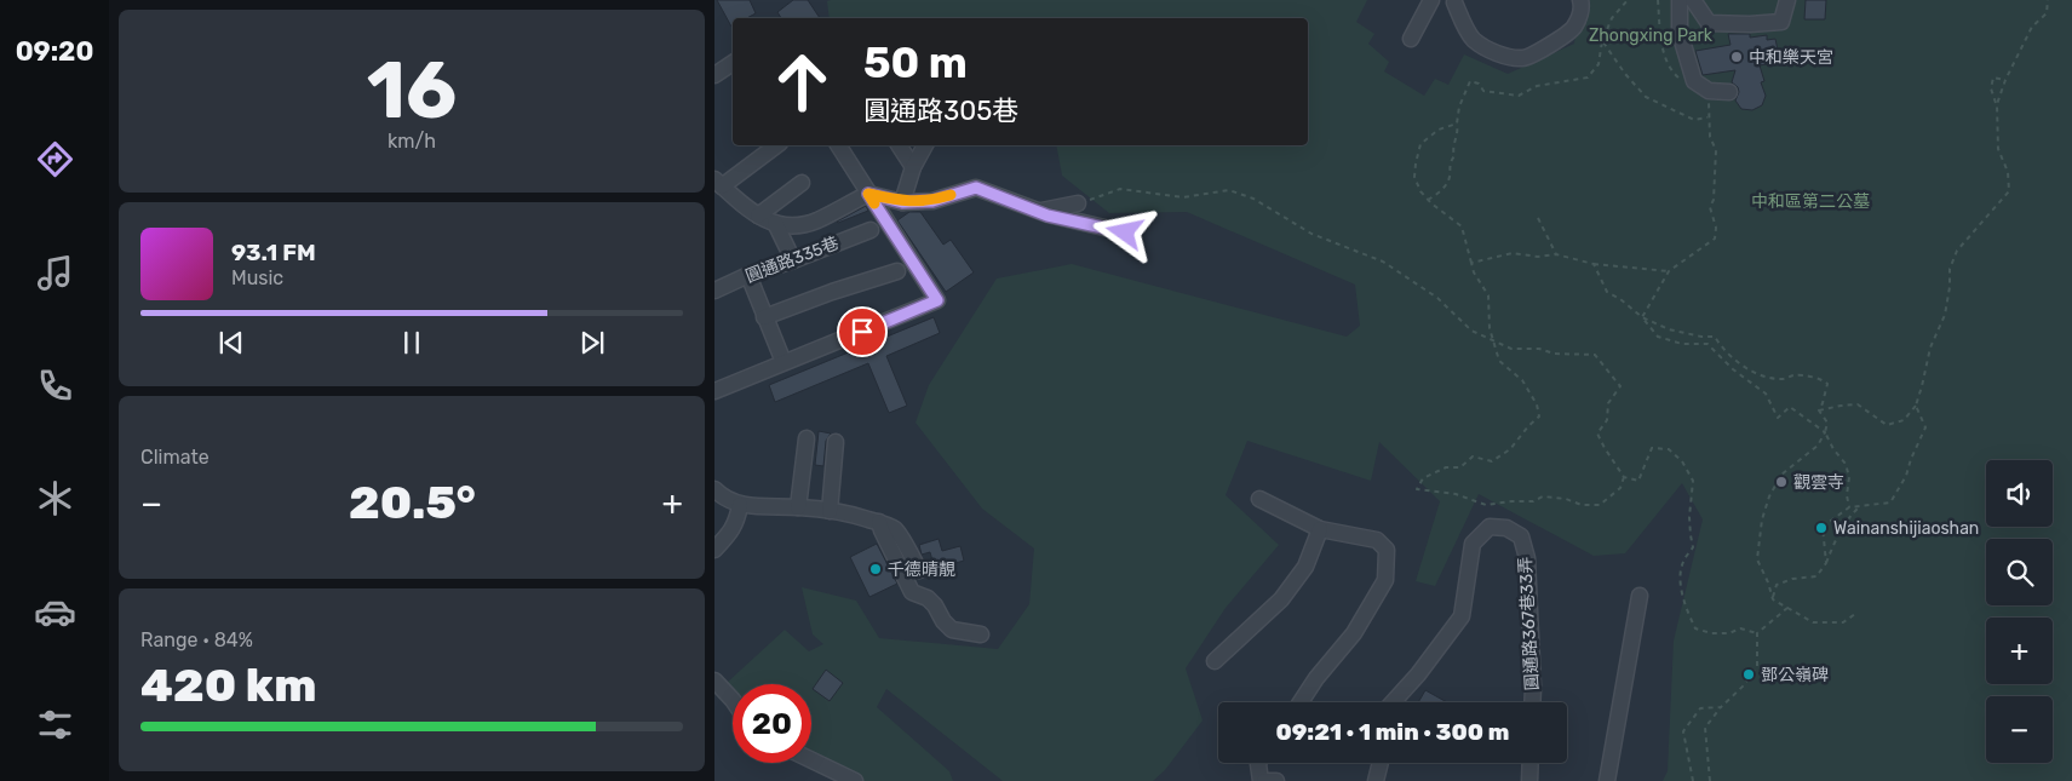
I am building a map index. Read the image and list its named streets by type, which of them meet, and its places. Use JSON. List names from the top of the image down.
{
  "streets": {
    "street": ["圓通路335巷", "圓通路367巷33弄"]
  },
  "parks": ["Zhongxing Park", "中和區第二公墓"],
  "places": [
    "中和樂天宮",
    "觀雲寺",
    "Wainanshijiaoshan",
    "千德晴靚",
    "鄧公嶺碑"
  ],
  "page": {
    "tabs": "09:20",
    "tile": [
      ["16", "km/h"],
      "Climate",
      ["Range · 84%", "420 km"]
    ],
    "turn": ["50 m", "圓通路305巷"],
    "song": ["93.1 FM", "Music"],
    "map_buttons": ["+", "−"],
    "heat": ["−", "20.5°", "+"],
    "limit": "20",
    "trip": "09:21 · 1 min · 300 m"
  }
}
